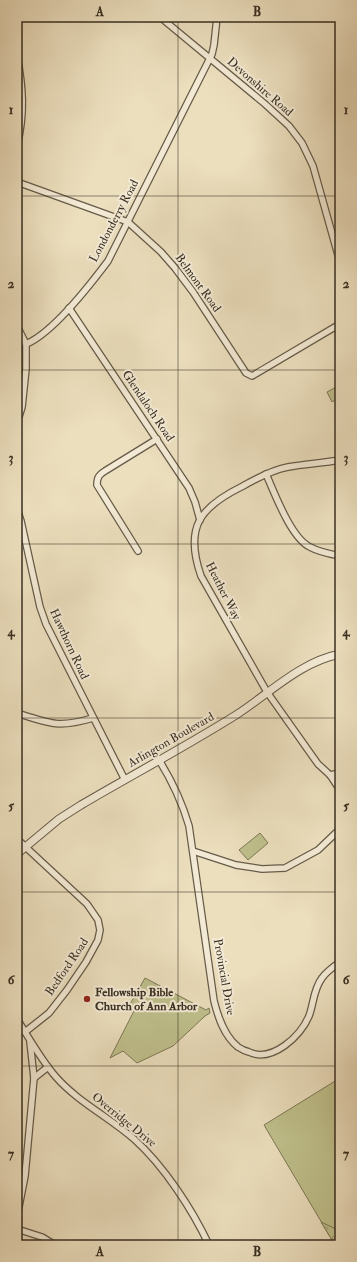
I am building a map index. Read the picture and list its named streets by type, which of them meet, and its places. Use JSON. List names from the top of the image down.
{
  "streets": {
    "street": [
      "Devonshire Road",
      "Londonderry Road",
      "Belmont Road",
      "Glendaloch Road",
      "Heather Way",
      "Hawthorn Road",
      "Arlington Boulevard",
      "Bedford Road",
      "Provincial Drive",
      "Overridge Drive"
    ]
  },
  "crossings": [
    ["Devonshire Road", "Londonderry Road"],
    ["Londonderry Road", "Belmont Road"],
    ["Londonderry Road", "Glendaloch Road"],
    ["Glendaloch Road", "Heather Way"],
    ["Heather Way", "Arlington Boulevard"],
    ["Hawthorn Road", "Arlington Boulevard"],
    ["Arlington Boulevard", "Bedford Road"],
    ["Arlington Boulevard", "Provincial Drive"],
    ["Bedford Road", "Overridge Drive"]
  ],
  "places": ["Fellowship Bible Church of Ann Arbor"],
  "grid": {
    "columns": ["A", "B"],
    "rows": [
      "1",
      "2",
      "3",
      "4",
      "5",
      "6",
      "7"
    ]
  }
}
